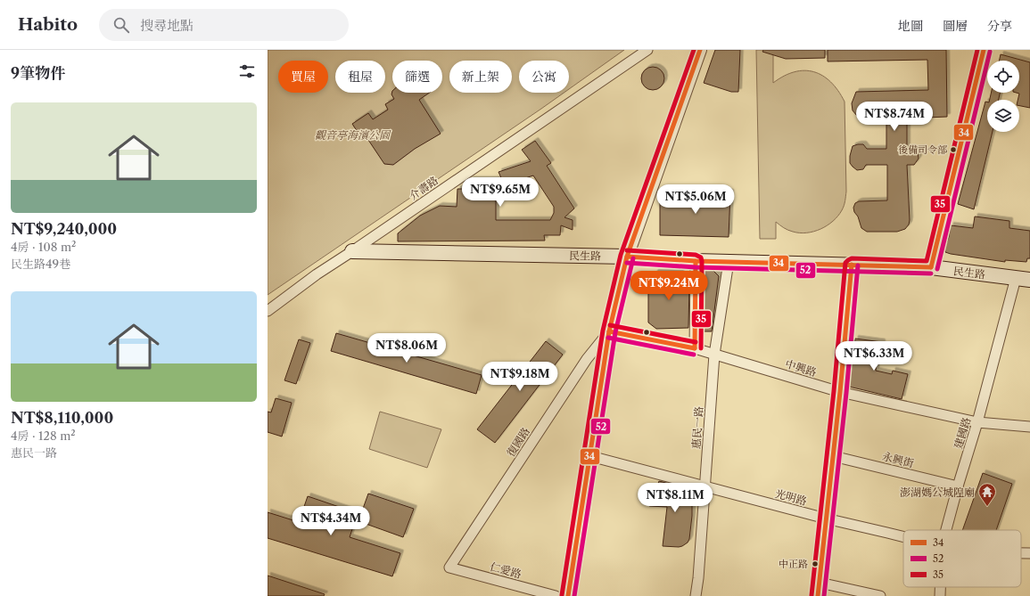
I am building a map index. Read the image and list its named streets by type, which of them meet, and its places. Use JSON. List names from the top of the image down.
{
  "streets": {
    "main road": ["民生路"],
    "street": [
      "介壽路",
      "中興路",
      "惠民一路",
      "建國路",
      "復國路",
      "永興街",
      "光明路",
      "仁愛路"
    ]
  },
  "crossings": [
    ["介壽路", "民生路"],
    ["民生路", "惠民一路"],
    ["民生路", "建國路"],
    ["中興路", "惠民一路"],
    ["中興路", "建國路"],
    ["中興路", "復國路"],
    ["惠民一路", "光明路"],
    ["建國路", "永興街"],
    ["復國路", "仁愛路"]
  ],
  "parks": ["觀音亭海濱公園"],
  "places": {
    "other": ["後備司令部", "中正路"],
    "temple": ["澎湖媽公城隍廟"]
  },
  "lines": ["transit line 34", "transit line 35", "transit line 52"],
  "legend": ["34", "52", "35"],
  "page": {
    "header": "Habito",
    "search": "搜尋地點",
    "nav": ["地圖", "圖層", "分享"],
    "heading": "9筆物件",
    "chip": [
      "買屋",
      "租屋",
      "篩選",
      "新上架",
      "公寓"
    ],
    "list": [
      {
        "name": "NT$9,240,000",
        "note": "4房 · 108 m² · 民生路49巷"
      },
      {
        "name": "NT$8,110,000",
        "note": "4房 · 128 m² · 惠民一路"
      }
    ],
    "price": [
      "NT$8.74M",
      "NT$9.65M",
      "NT$5.06M",
      "NT$9.24M",
      "NT$8.06M",
      "NT$6.33M",
      "NT$9.18M",
      "NT$8.11M",
      "NT$4.34M"
    ]
  }
}
